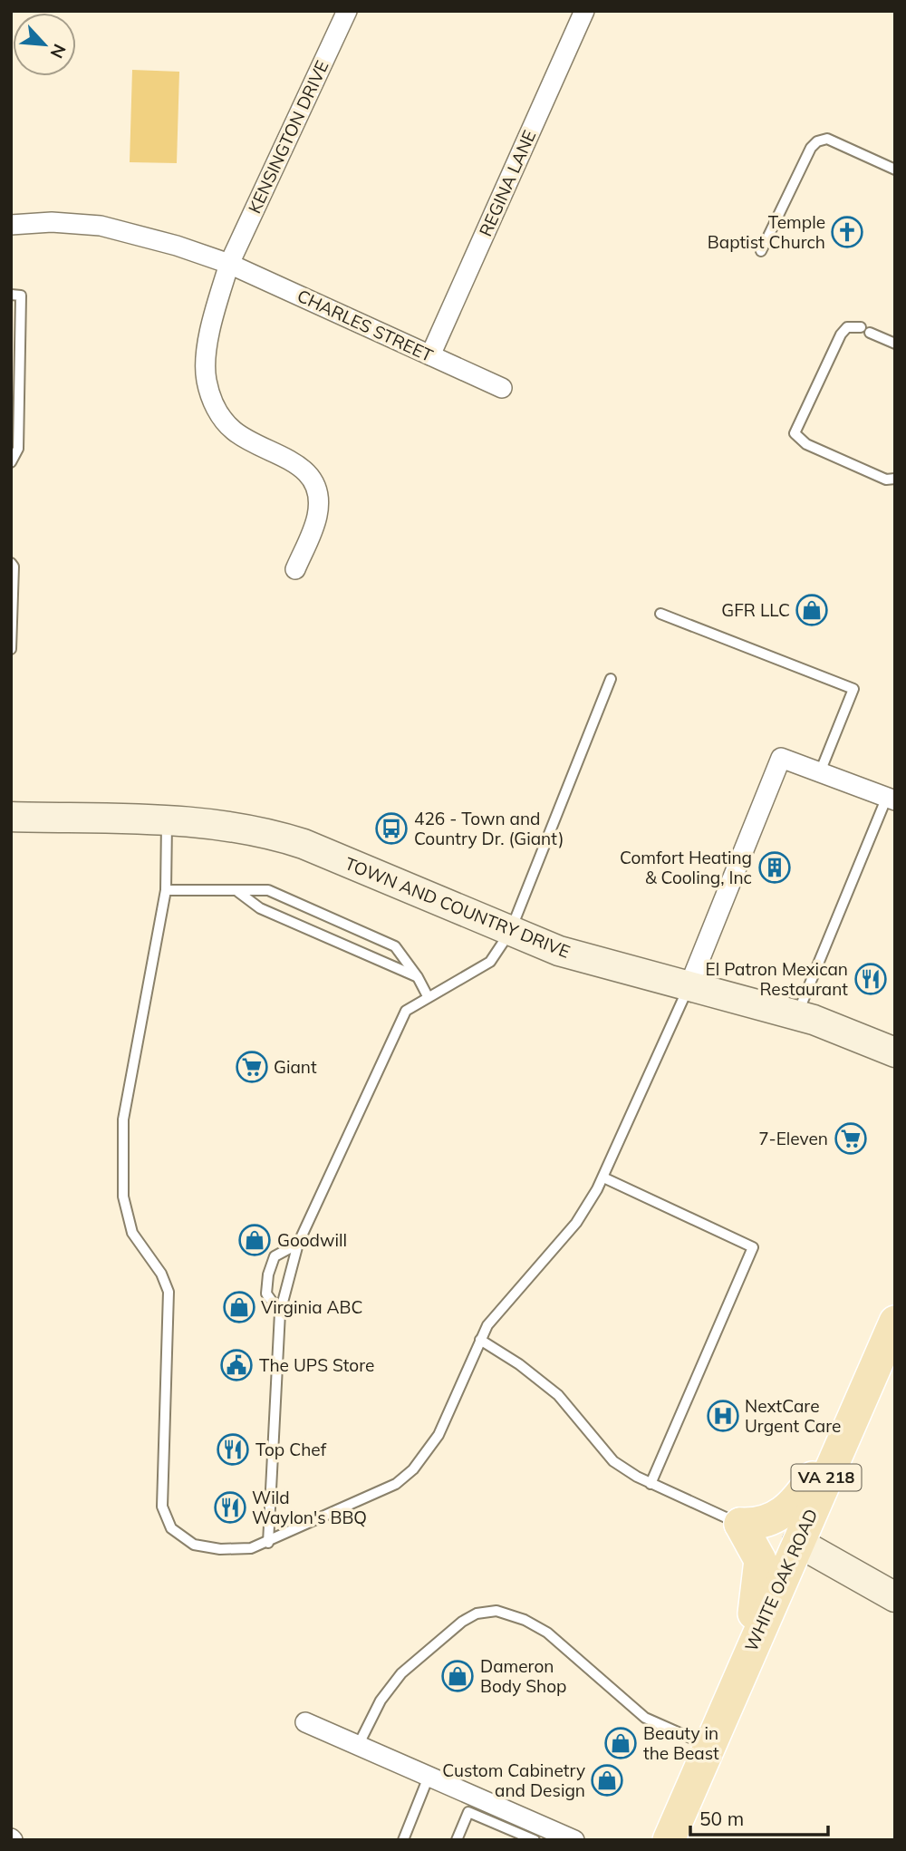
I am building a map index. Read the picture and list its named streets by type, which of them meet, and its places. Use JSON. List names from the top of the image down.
{
  "streets": {
    "main road": ["VA 218", "WHITE OAK ROAD"],
    "street": [
      "KENSINGTON DRIVE",
      "REGINA LANE",
      "CHARLES STREET",
      "TOWN AND COUNTRY DRIVE"
    ]
  },
  "crossings": [
    ["KENSINGTON DRIVE", "CHARLES STREET"],
    ["REGINA LANE", "CHARLES STREET"]
  ],
  "places": {
    "church": ["Temple Baptist Church"],
    "shop": [
      "GFR LLC",
      "Goodwill",
      "Virginia ABC",
      "Dameron Body Shop",
      "Beauty in the Beast",
      "Custom Cabinetry and Design"
    ],
    "bus stop": ["426 - Town and Country Dr. (Giant)"],
    "building": ["Comfort Heating & Cooling, Inc"],
    "restaurant": ["El Patron Mexican Restaurant", "Top Chef", "Wild Waylon's BBQ"],
    "supermarket": ["Giant", "7-Eleven"],
    "public building": ["The UPS Store"],
    "hospital": ["NextCare Urgent Care"]
  },
  "scale_bar": "50 m",
  "north": "bottom right"
}
